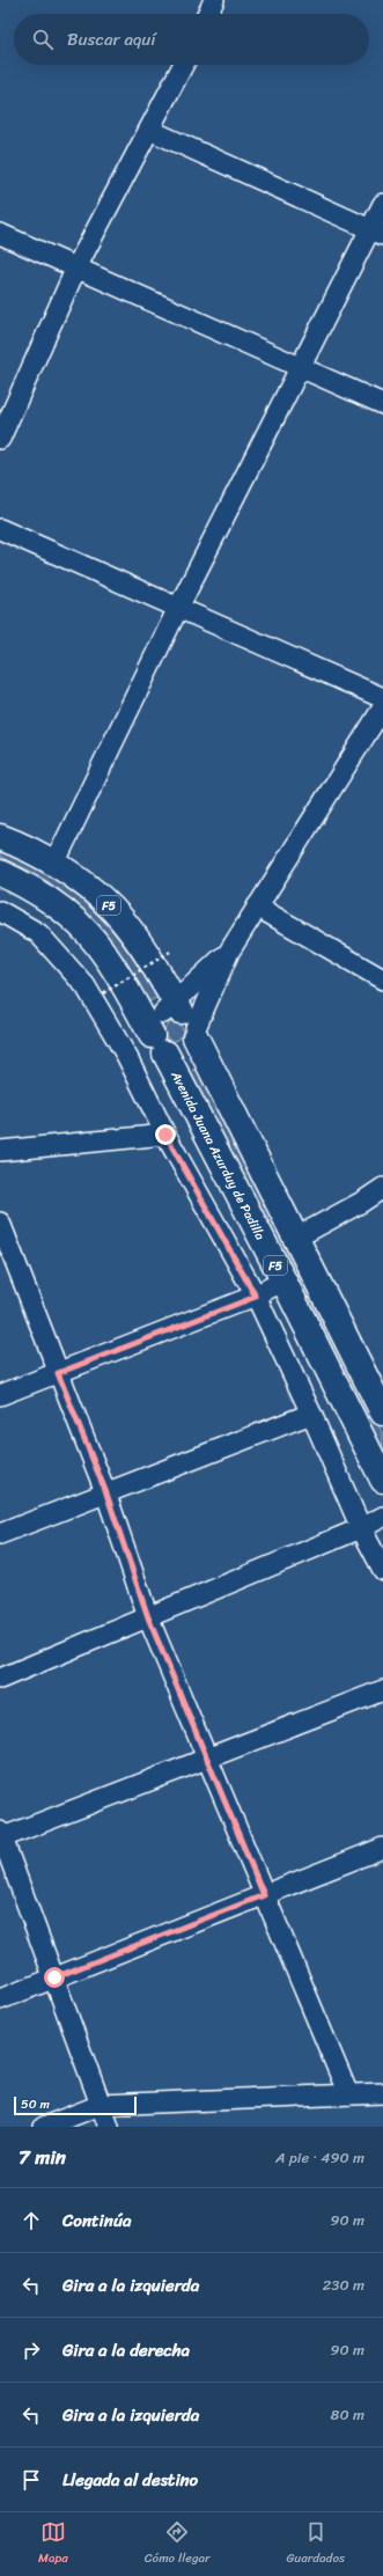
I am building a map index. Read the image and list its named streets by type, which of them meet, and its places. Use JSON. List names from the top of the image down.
{
  "streets": {
    "highway": ["F5", "Avenida Juana Azurduy de Padilla"]
  },
  "scale_bar": "50 m",
  "page": {
    "search": "Buscar aquí",
    "scale": "50 m",
    "heading": ["7 min", "A pie · 490 m"],
    "list": [
      ["Continúa", "90 m"],
      ["Gira a la izquierda", "230 m"],
      ["Gira a la derecha", "90 m"],
      ["Gira a la izquierda", "80 m"],
      "Llegada al destino"
    ],
    "nav": ["Mapa", "Cómo llegar", "Guardados"]
  }
}
